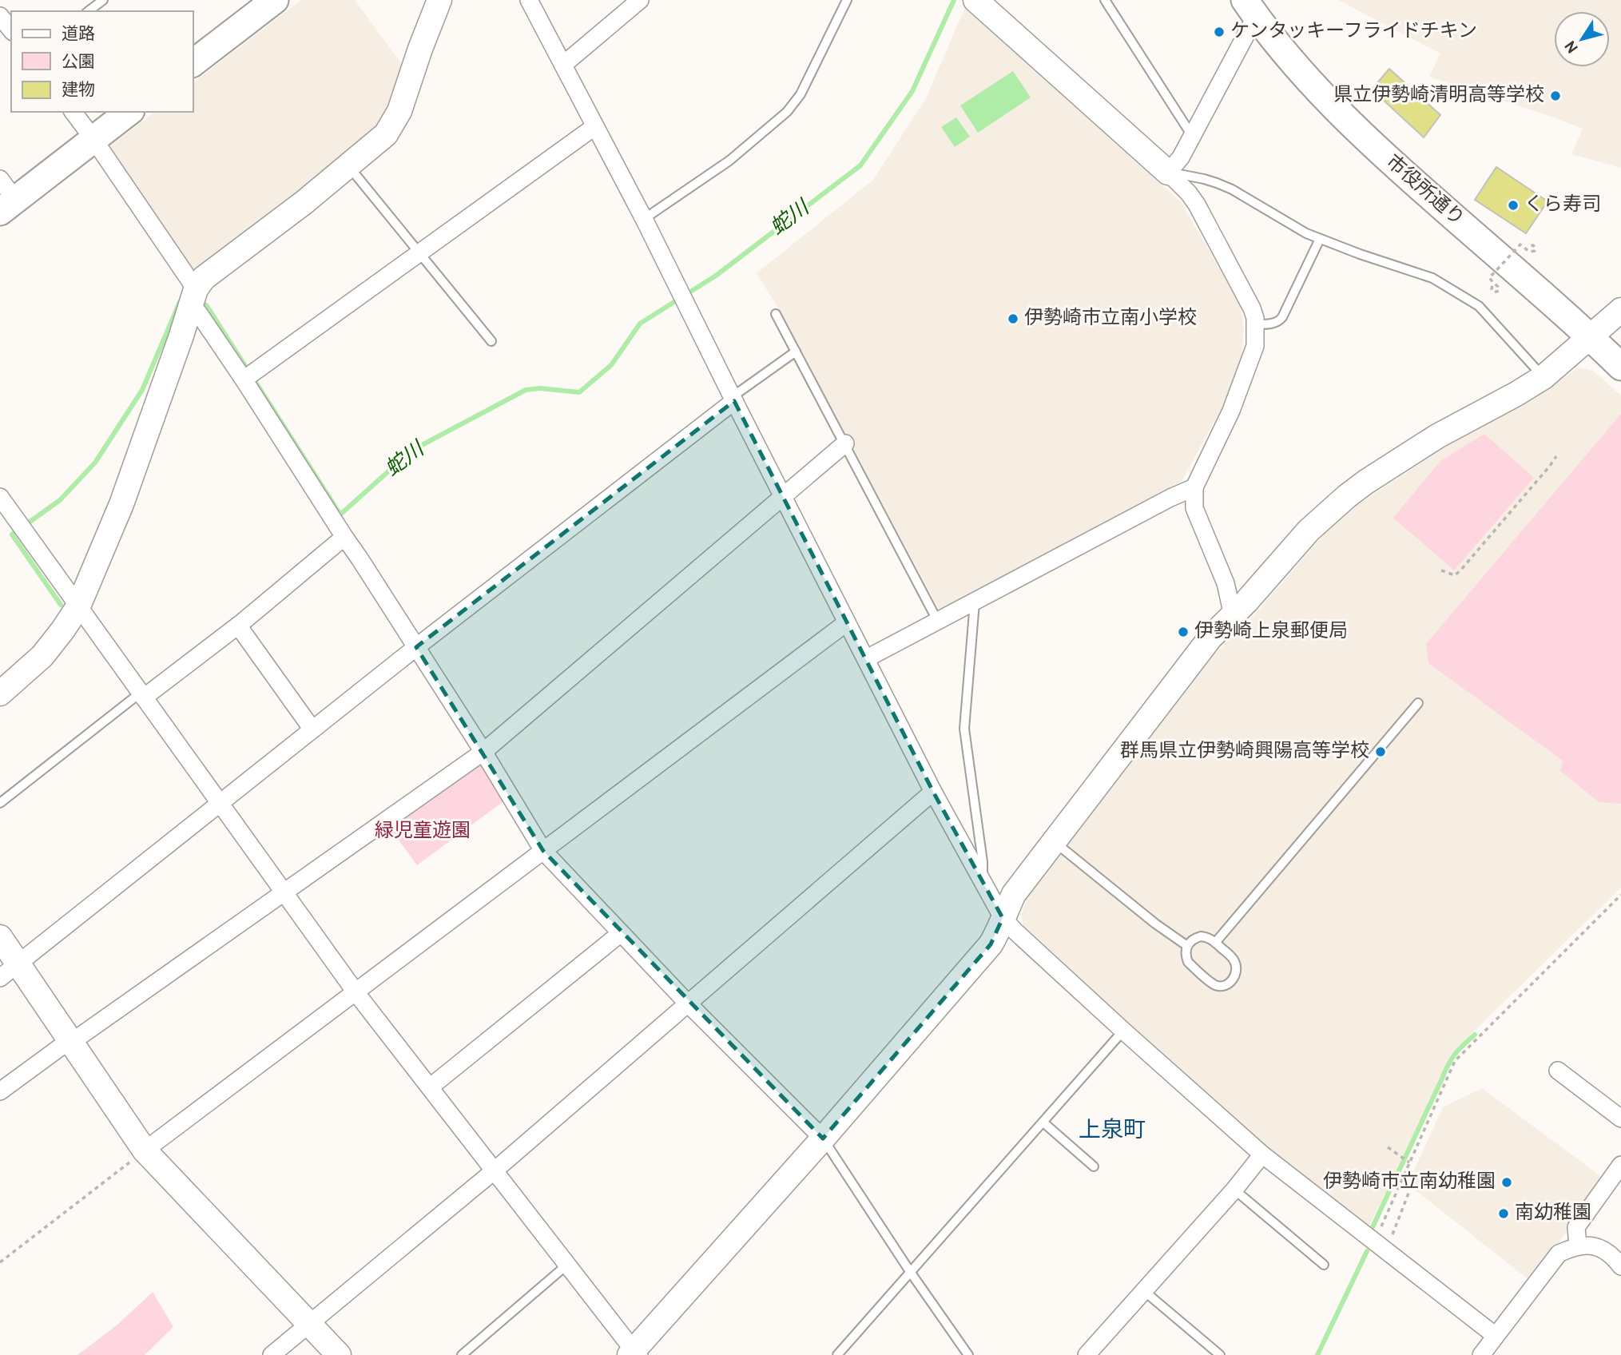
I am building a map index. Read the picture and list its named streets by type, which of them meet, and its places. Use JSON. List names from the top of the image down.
{
  "streets": {
    "main road": ["市役所通り"]
  },
  "districts": ["上泉町"],
  "water": ["蛇川"],
  "parks": ["緑児童遊園"],
  "places": [
    "ケンタッキーフライドチキン",
    "県立伊勢崎清明高等学校",
    "くら寿司",
    "伊勢崎市立南小学校",
    "伊勢崎上泉郵便局",
    "群馬県立伊勢崎興陽高等学校",
    "伊勢崎市立南幼稚園",
    "南幼稚園"
  ],
  "legend": ["道路", "公園", "建物"],
  "north": "bottom left"
}
